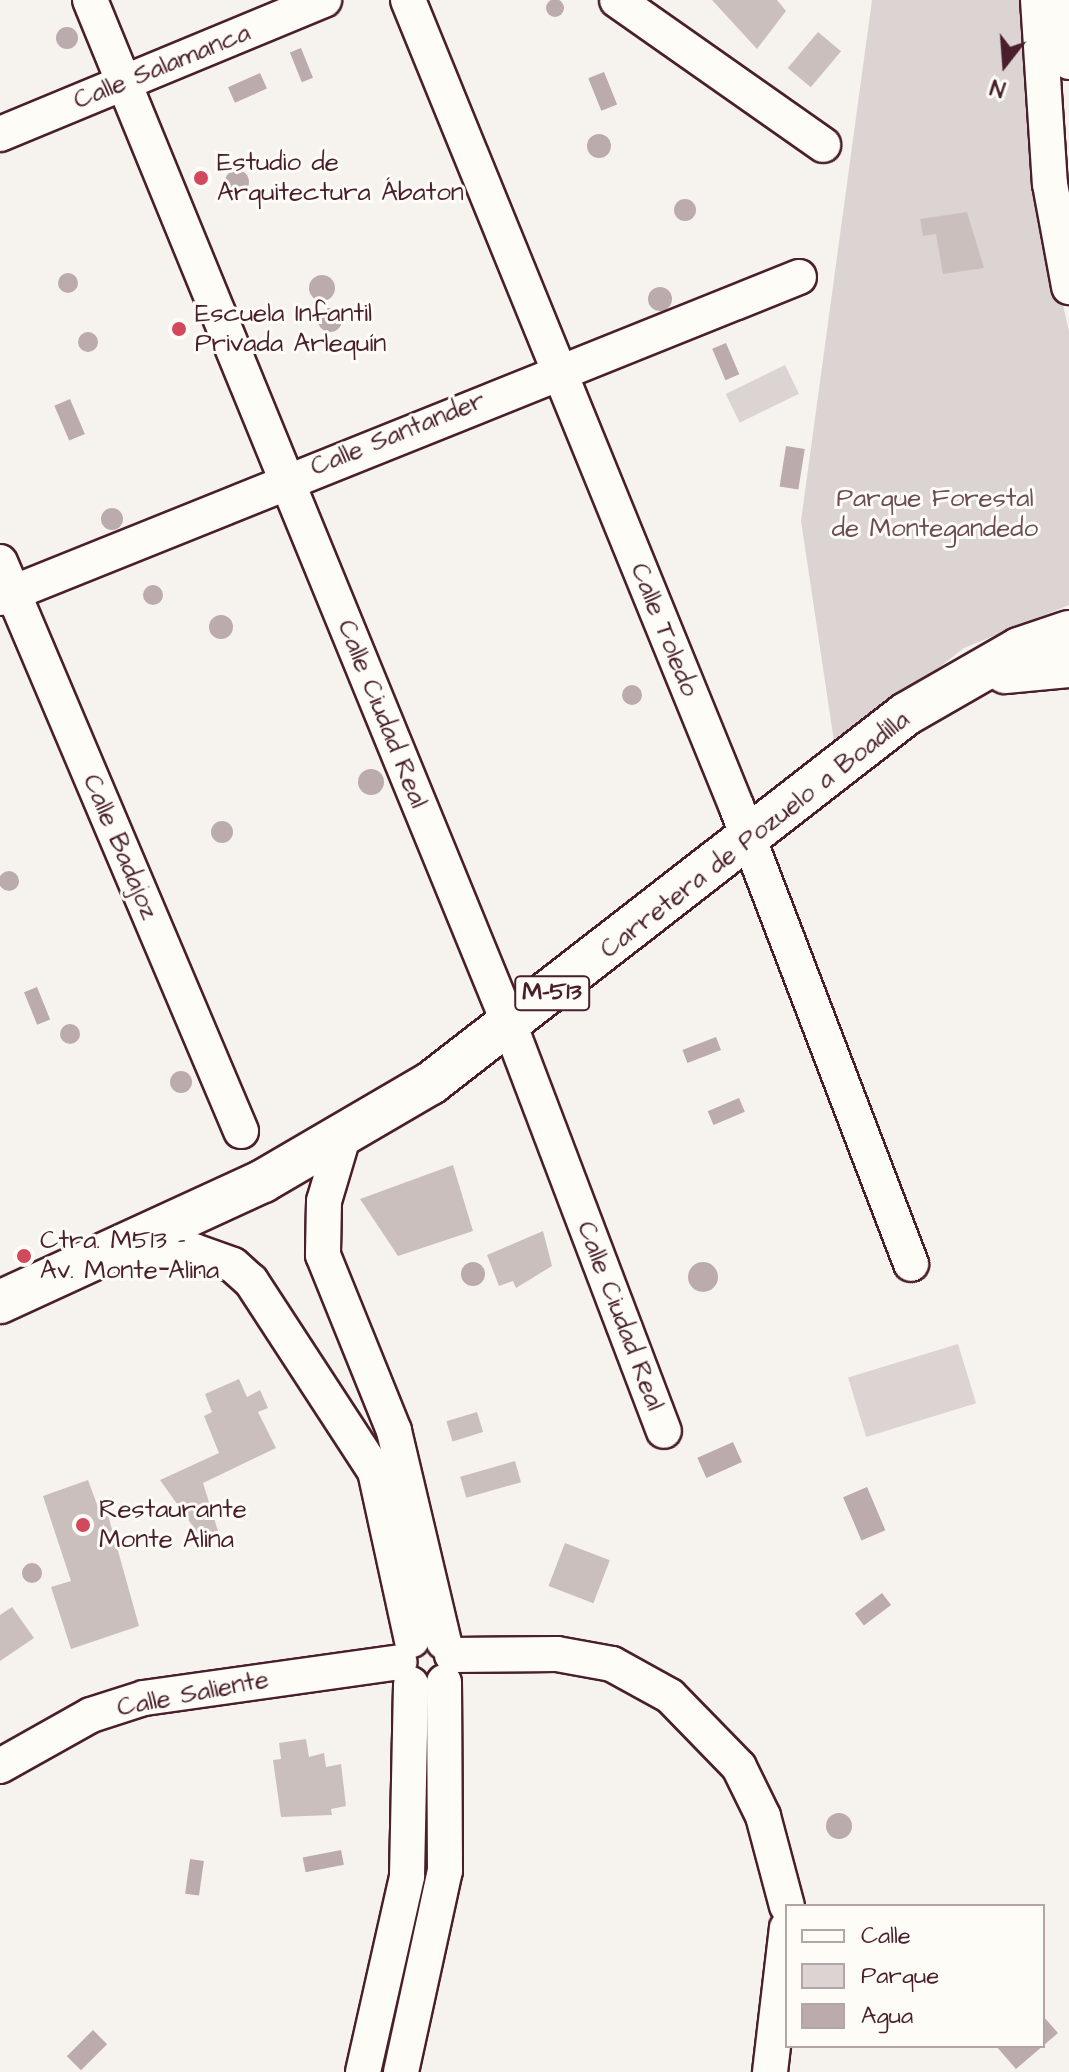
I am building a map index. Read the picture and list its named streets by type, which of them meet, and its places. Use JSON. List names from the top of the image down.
{
  "streets": {
    "main road": ["Carretera de Pozuelo a Boadilla", "M-513"],
    "street": [
      "Calle Salamanca",
      "Calle Santander",
      "Calle Toledo",
      "Calle Ciudad Real",
      "Calle Badajoz",
      "Calle Saliente"
    ]
  },
  "crossings": [
    ["Calle Salamanca", "Calle Ciudad Real"],
    ["Calle Santander", "Calle Toledo"],
    ["Calle Santander", "Calle Ciudad Real"],
    ["Calle Santander", "Calle Badajoz"],
    ["Calle Toledo", "Carretera de Pozuelo a Boadilla"],
    ["Calle Ciudad Real", "Carretera de Pozuelo a Boadilla"]
  ],
  "parks": ["Parque Forestal de Montegandedo"],
  "places": [
    "Estudio de Arquitectura Ábaton",
    "Escuela Infantil Privada Arlequín",
    "Ctra. M513 - Av. Monte Alina",
    "Restaurante Monte Alina"
  ],
  "legend": ["Calle", "Parque", "Agua"],
  "north": "bottom"
}
